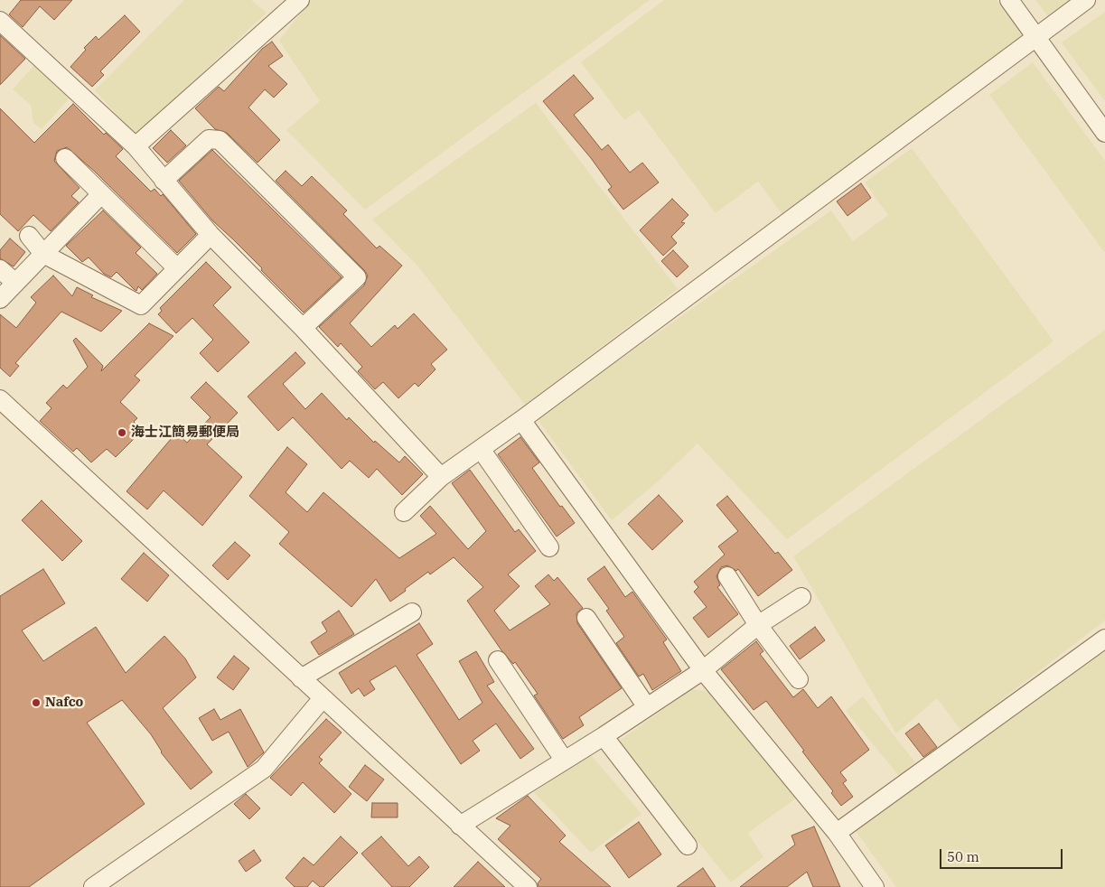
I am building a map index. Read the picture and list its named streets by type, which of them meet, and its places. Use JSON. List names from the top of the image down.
{
  "places": ["海士江簡易郵便局", "Nafco"],
  "scale_bar": "50 m"
}
